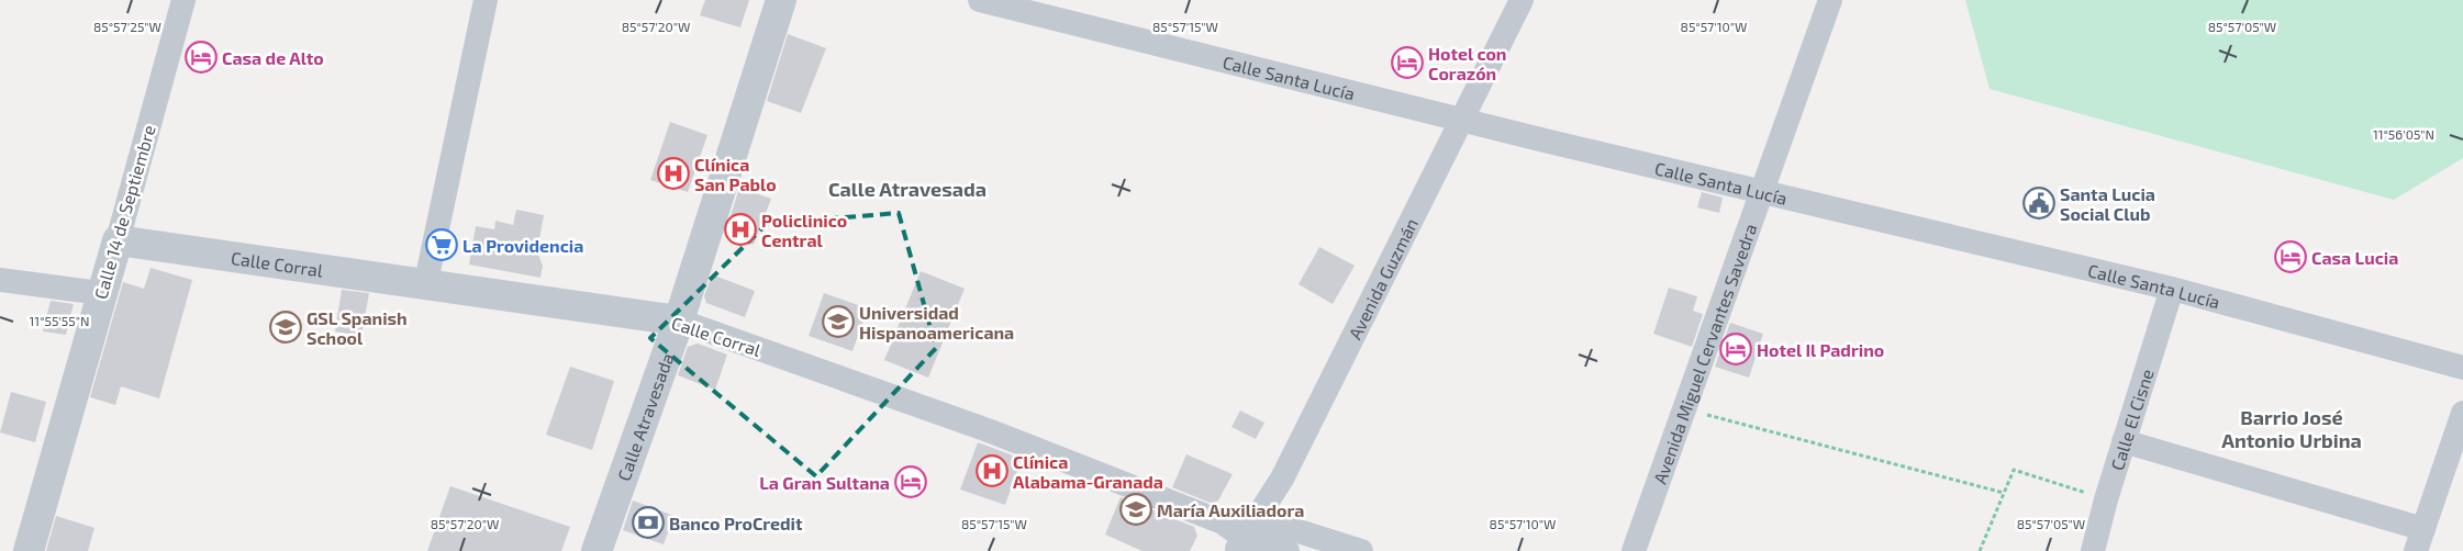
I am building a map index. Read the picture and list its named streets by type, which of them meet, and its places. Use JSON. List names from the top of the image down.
{
  "streets": {
    "street": [
      "Calle Santa Lucía",
      "Calle 14 de Septiembre",
      "Calle Corral",
      "Avenida Guzmán",
      "Avenida Miguel Cervantes Savedra",
      "Calle Atravesada",
      "Calle El Cisne"
    ]
  },
  "crossings": [
    ["Calle Santa Lucía", "Avenida Guzmán"],
    ["Calle Santa Lucía", "Avenida Miguel Cervantes Savedra"],
    ["Calle Santa Lucía", "Calle El Cisne"],
    ["Calle 14 de Septiembre", "Calle Corral"],
    ["Calle Corral", "Avenida Guzmán"],
    ["Calle Corral", "Calle Atravesada"]
  ],
  "districts": ["Calle Atravesada", "Barrio José Antonio Urbina"],
  "places": {
    "hotel": [
      "Casa de Alto",
      "Hotel con Corazón",
      "Casa Lucia",
      "Hotel Il Padrino",
      "La Gran Sultana"
    ],
    "hospital": ["Clínica San Pablo", "Policlinico Central", "Clínica Alabama-Granada"],
    "public building": ["Santa Lucia Social Club"],
    "supermarket": ["La Providencia"],
    "school or university": ["Universidad Hispanoamericana", "GSL Spanish School", "María Auxiliadora"],
    "bank": ["Banco ProCredit"]
  },
  "coordinates": [
    "85°57'20\"W",
    "85°57'15\"W",
    "85°57'10\"W",
    "85°57'05\"W",
    "85°57'25\"W",
    "11°56'05\"N",
    "11°55'55\"N"
  ]
}
